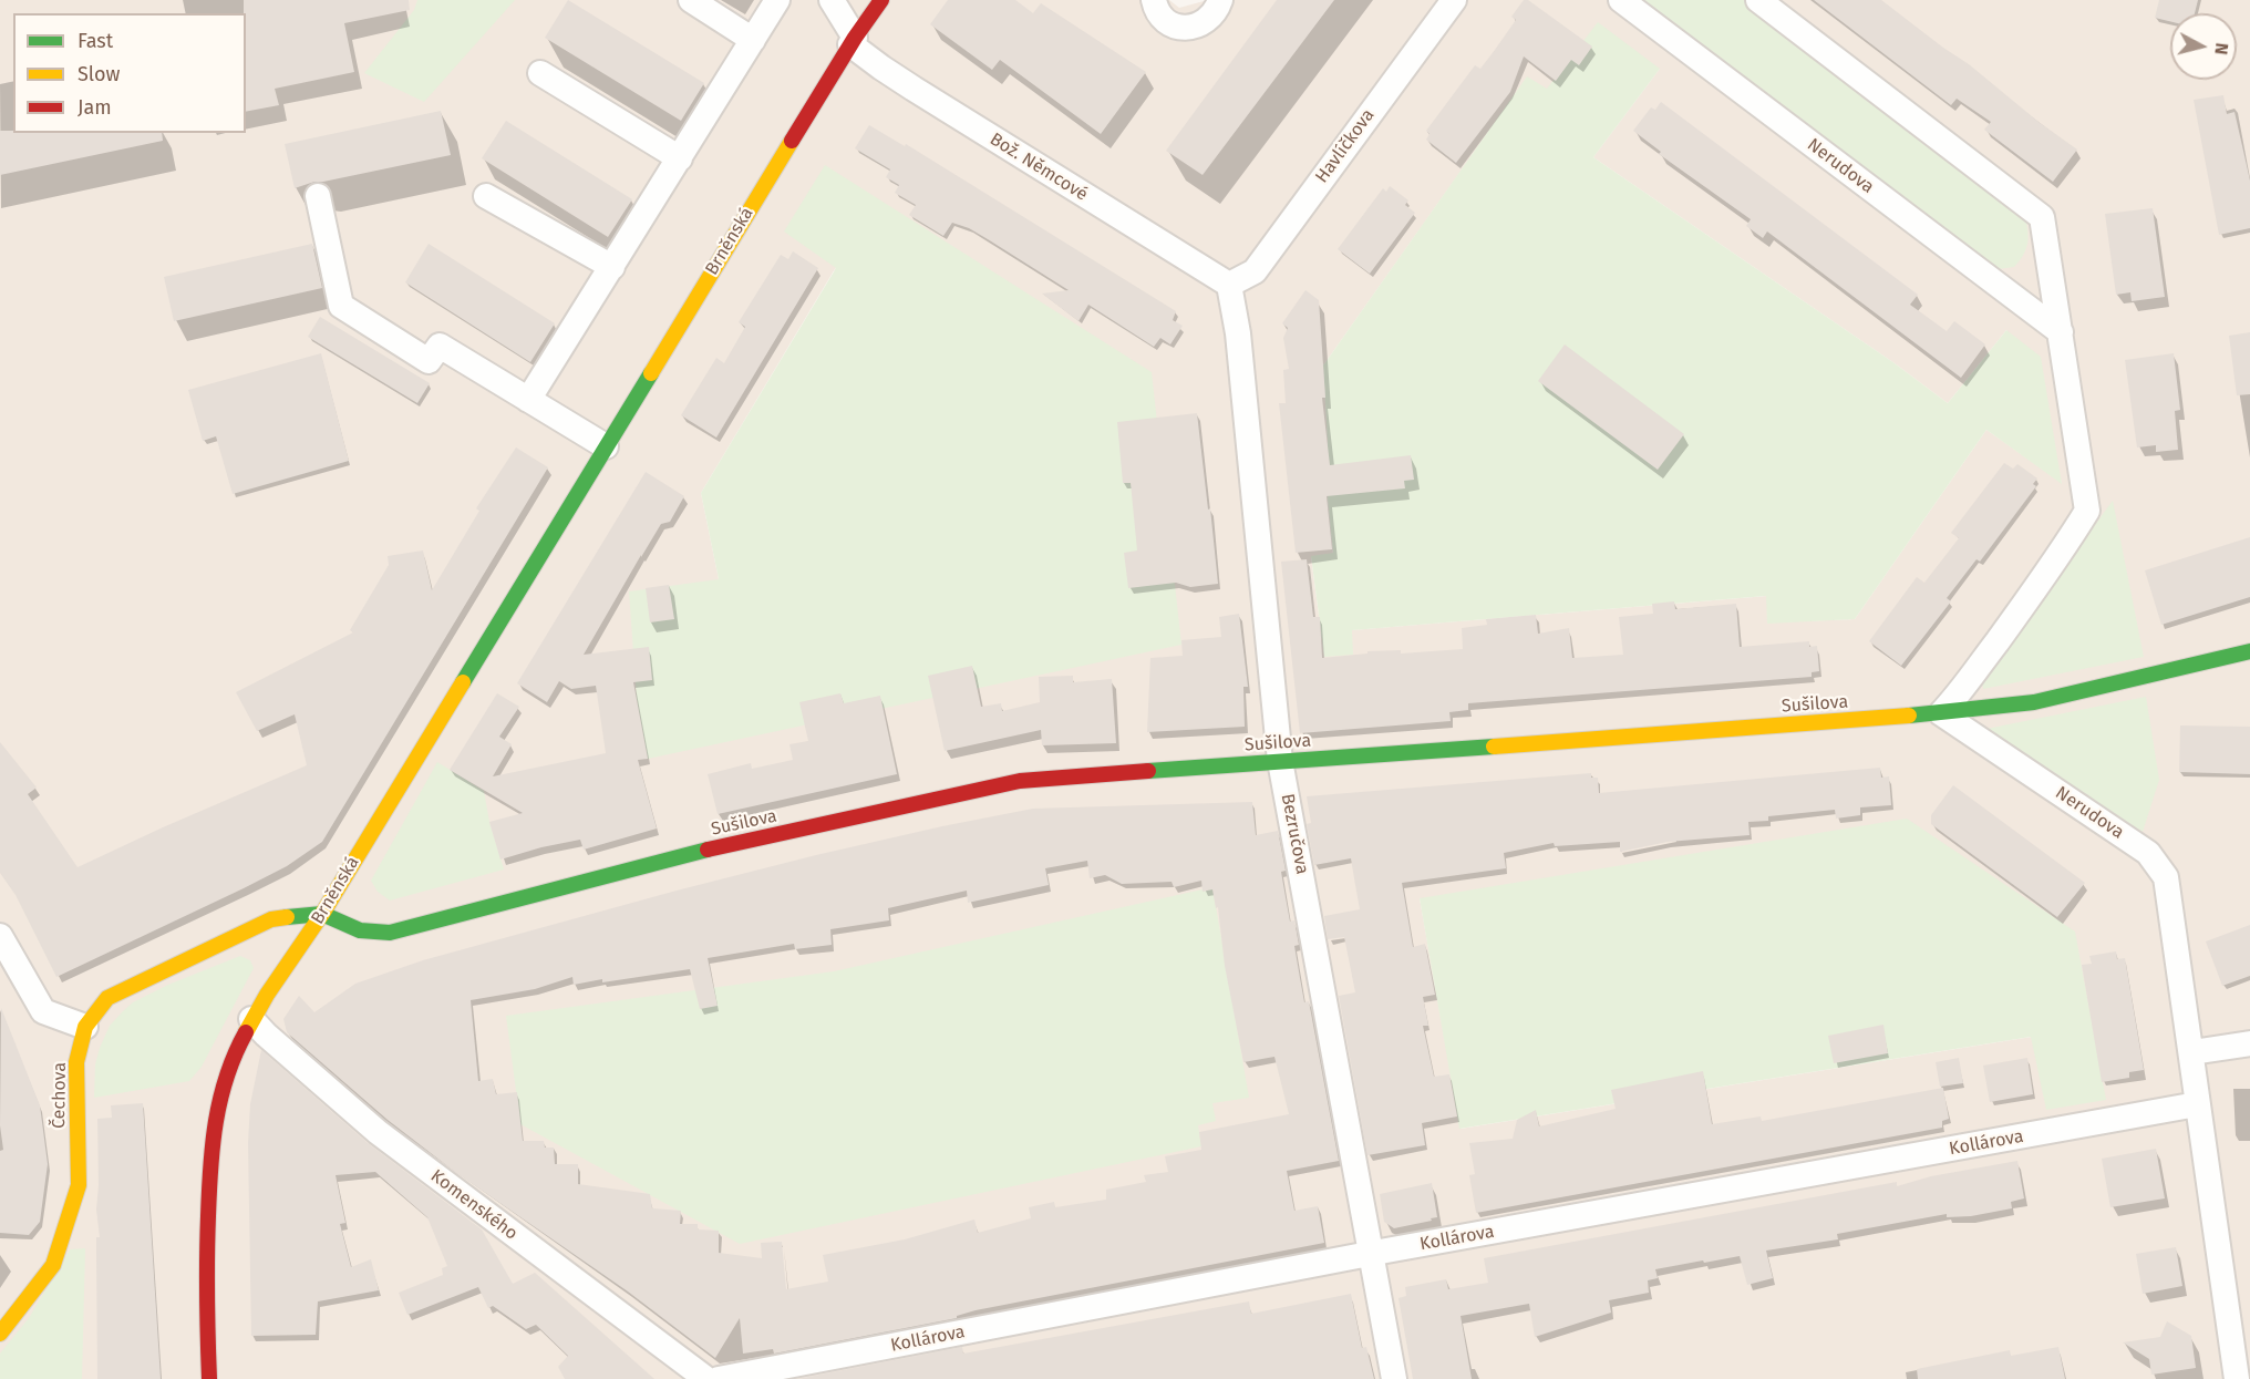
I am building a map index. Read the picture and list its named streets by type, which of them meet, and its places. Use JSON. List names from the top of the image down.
{
  "streets": {
    "street": [
      "Havlíčkova",
      "Nerudova",
      "Bož. Němcové",
      "Brněnská",
      "Sušilova",
      "Bezručova",
      "Čechova",
      "Kollárova",
      "Komenského"
    ]
  },
  "crossings": [
    ["Havlíčkova", "Bož. Němcové"],
    ["Havlíčkova", "Bezručova"],
    ["Nerudova", "Sušilova"],
    ["Nerudova", "Kollárova"],
    ["Bož. Němcové", "Brněnská"],
    ["Bož. Němcové", "Bezručova"],
    ["Brněnská", "Sušilova"],
    ["Brněnská", "Čechova"],
    ["Brněnská", "Komenského"],
    ["Sušilova", "Bezručova"],
    ["Sušilova", "Čechova"],
    ["Bezručova", "Kollárova"]
  ],
  "legend": ["Fast", "Slow", "Jam"],
  "north": "right"
}
